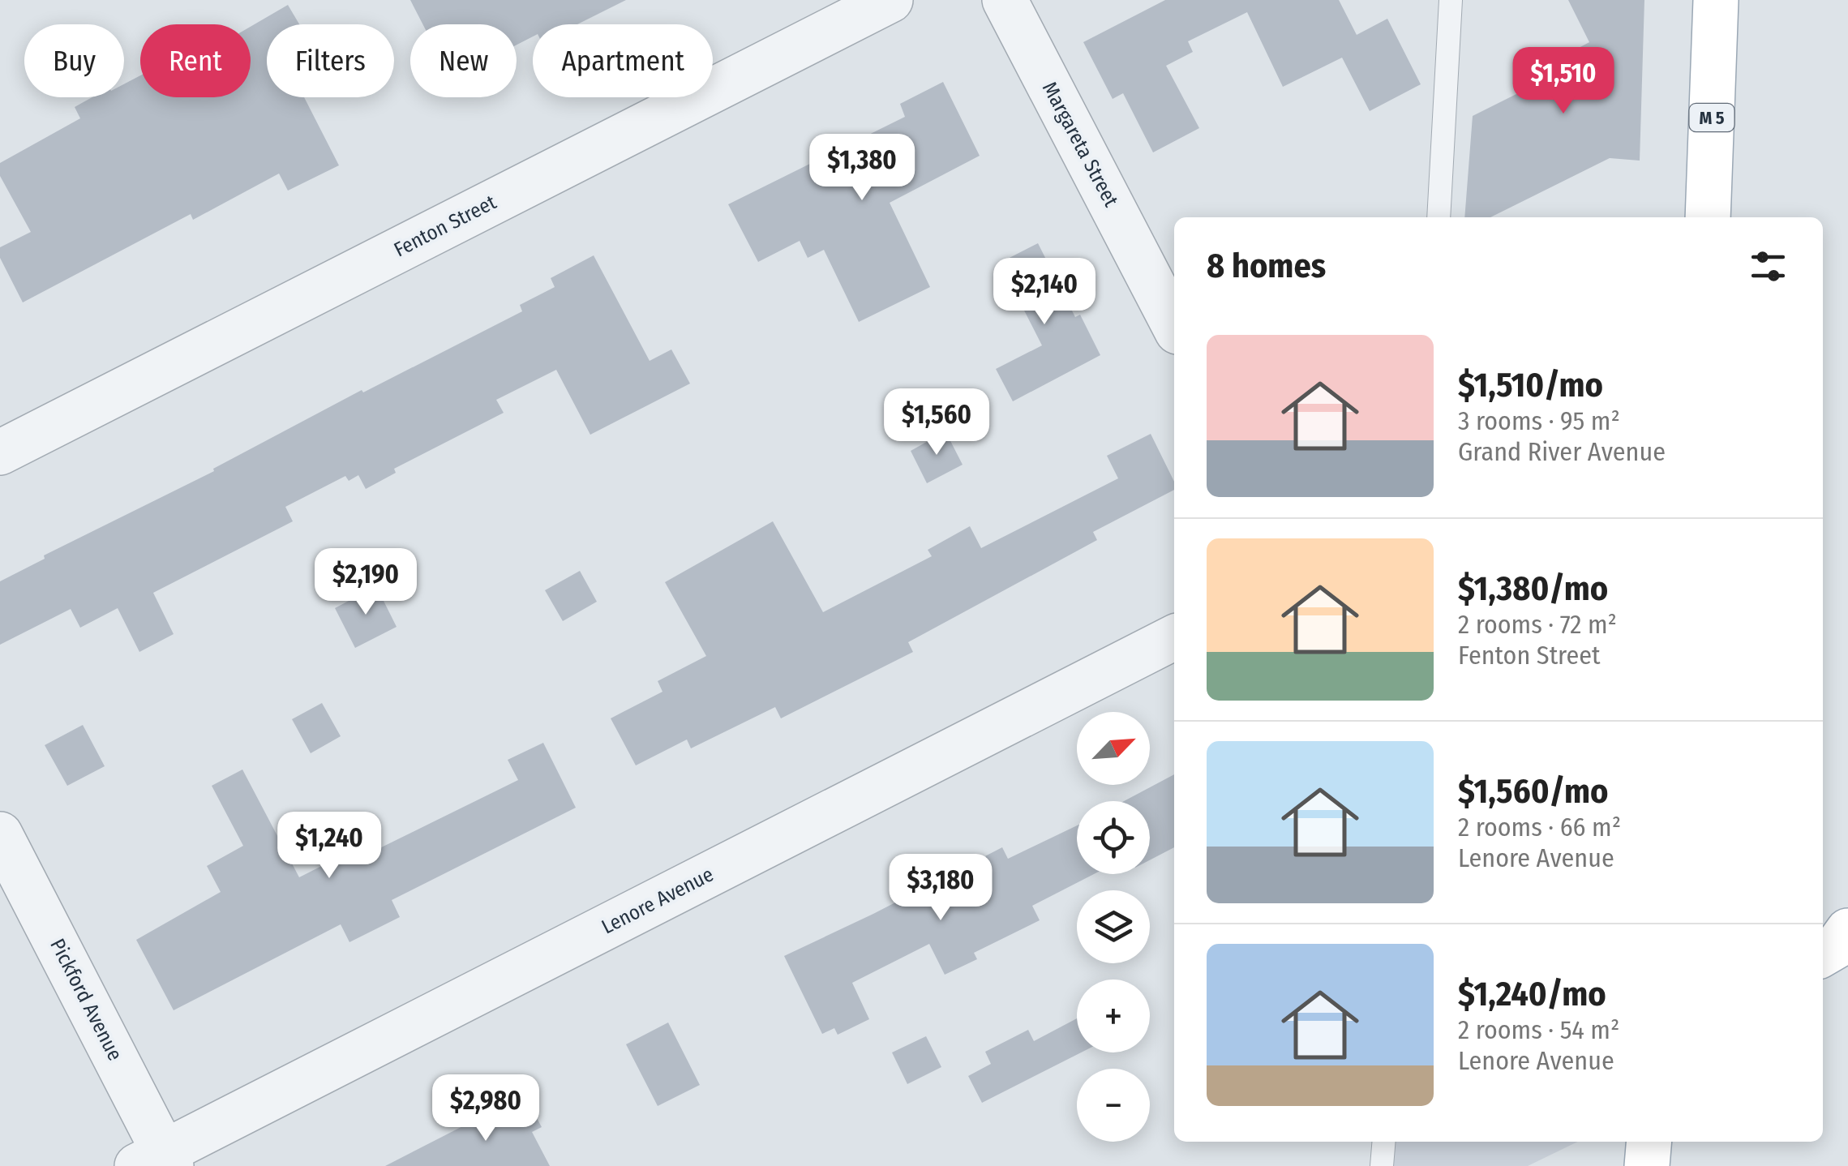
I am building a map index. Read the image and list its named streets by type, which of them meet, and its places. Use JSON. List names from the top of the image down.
{
  "streets": {
    "main road": ["M 5"],
    "street": [
      "Margareta Street",
      "Fenton Street",
      "Lenore Avenue",
      "Pickford Avenue"
    ]
  },
  "crossings": [
    ["Lenore Avenue", "Pickford Avenue"]
  ],
  "north": "top right",
  "page": {
    "chip": [
      "Buy",
      "Rent",
      "Filters",
      "New",
      "Apartment"
    ],
    "price": [
      "$1,510",
      "$1,380",
      "$2,140",
      "$1,560",
      "$2,190",
      "$1,240",
      "$3,180",
      "$2,980"
    ],
    "heading": "8 homes",
    "list": [
      {
        "name": "$1,510/mo",
        "note": "3 rooms · 95 m² · Grand River Avenue"
      },
      {
        "name": "$1,380/mo",
        "note": "2 rooms · 72 m² · Fenton Street"
      },
      {
        "name": "$1,560/mo",
        "note": "2 rooms · 66 m² · Lenore Avenue"
      },
      {
        "name": "$1,240/mo",
        "note": "2 rooms · 54 m² · Lenore Avenue"
      }
    ],
    "map_buttons": ["+", "−"]
  }
}
